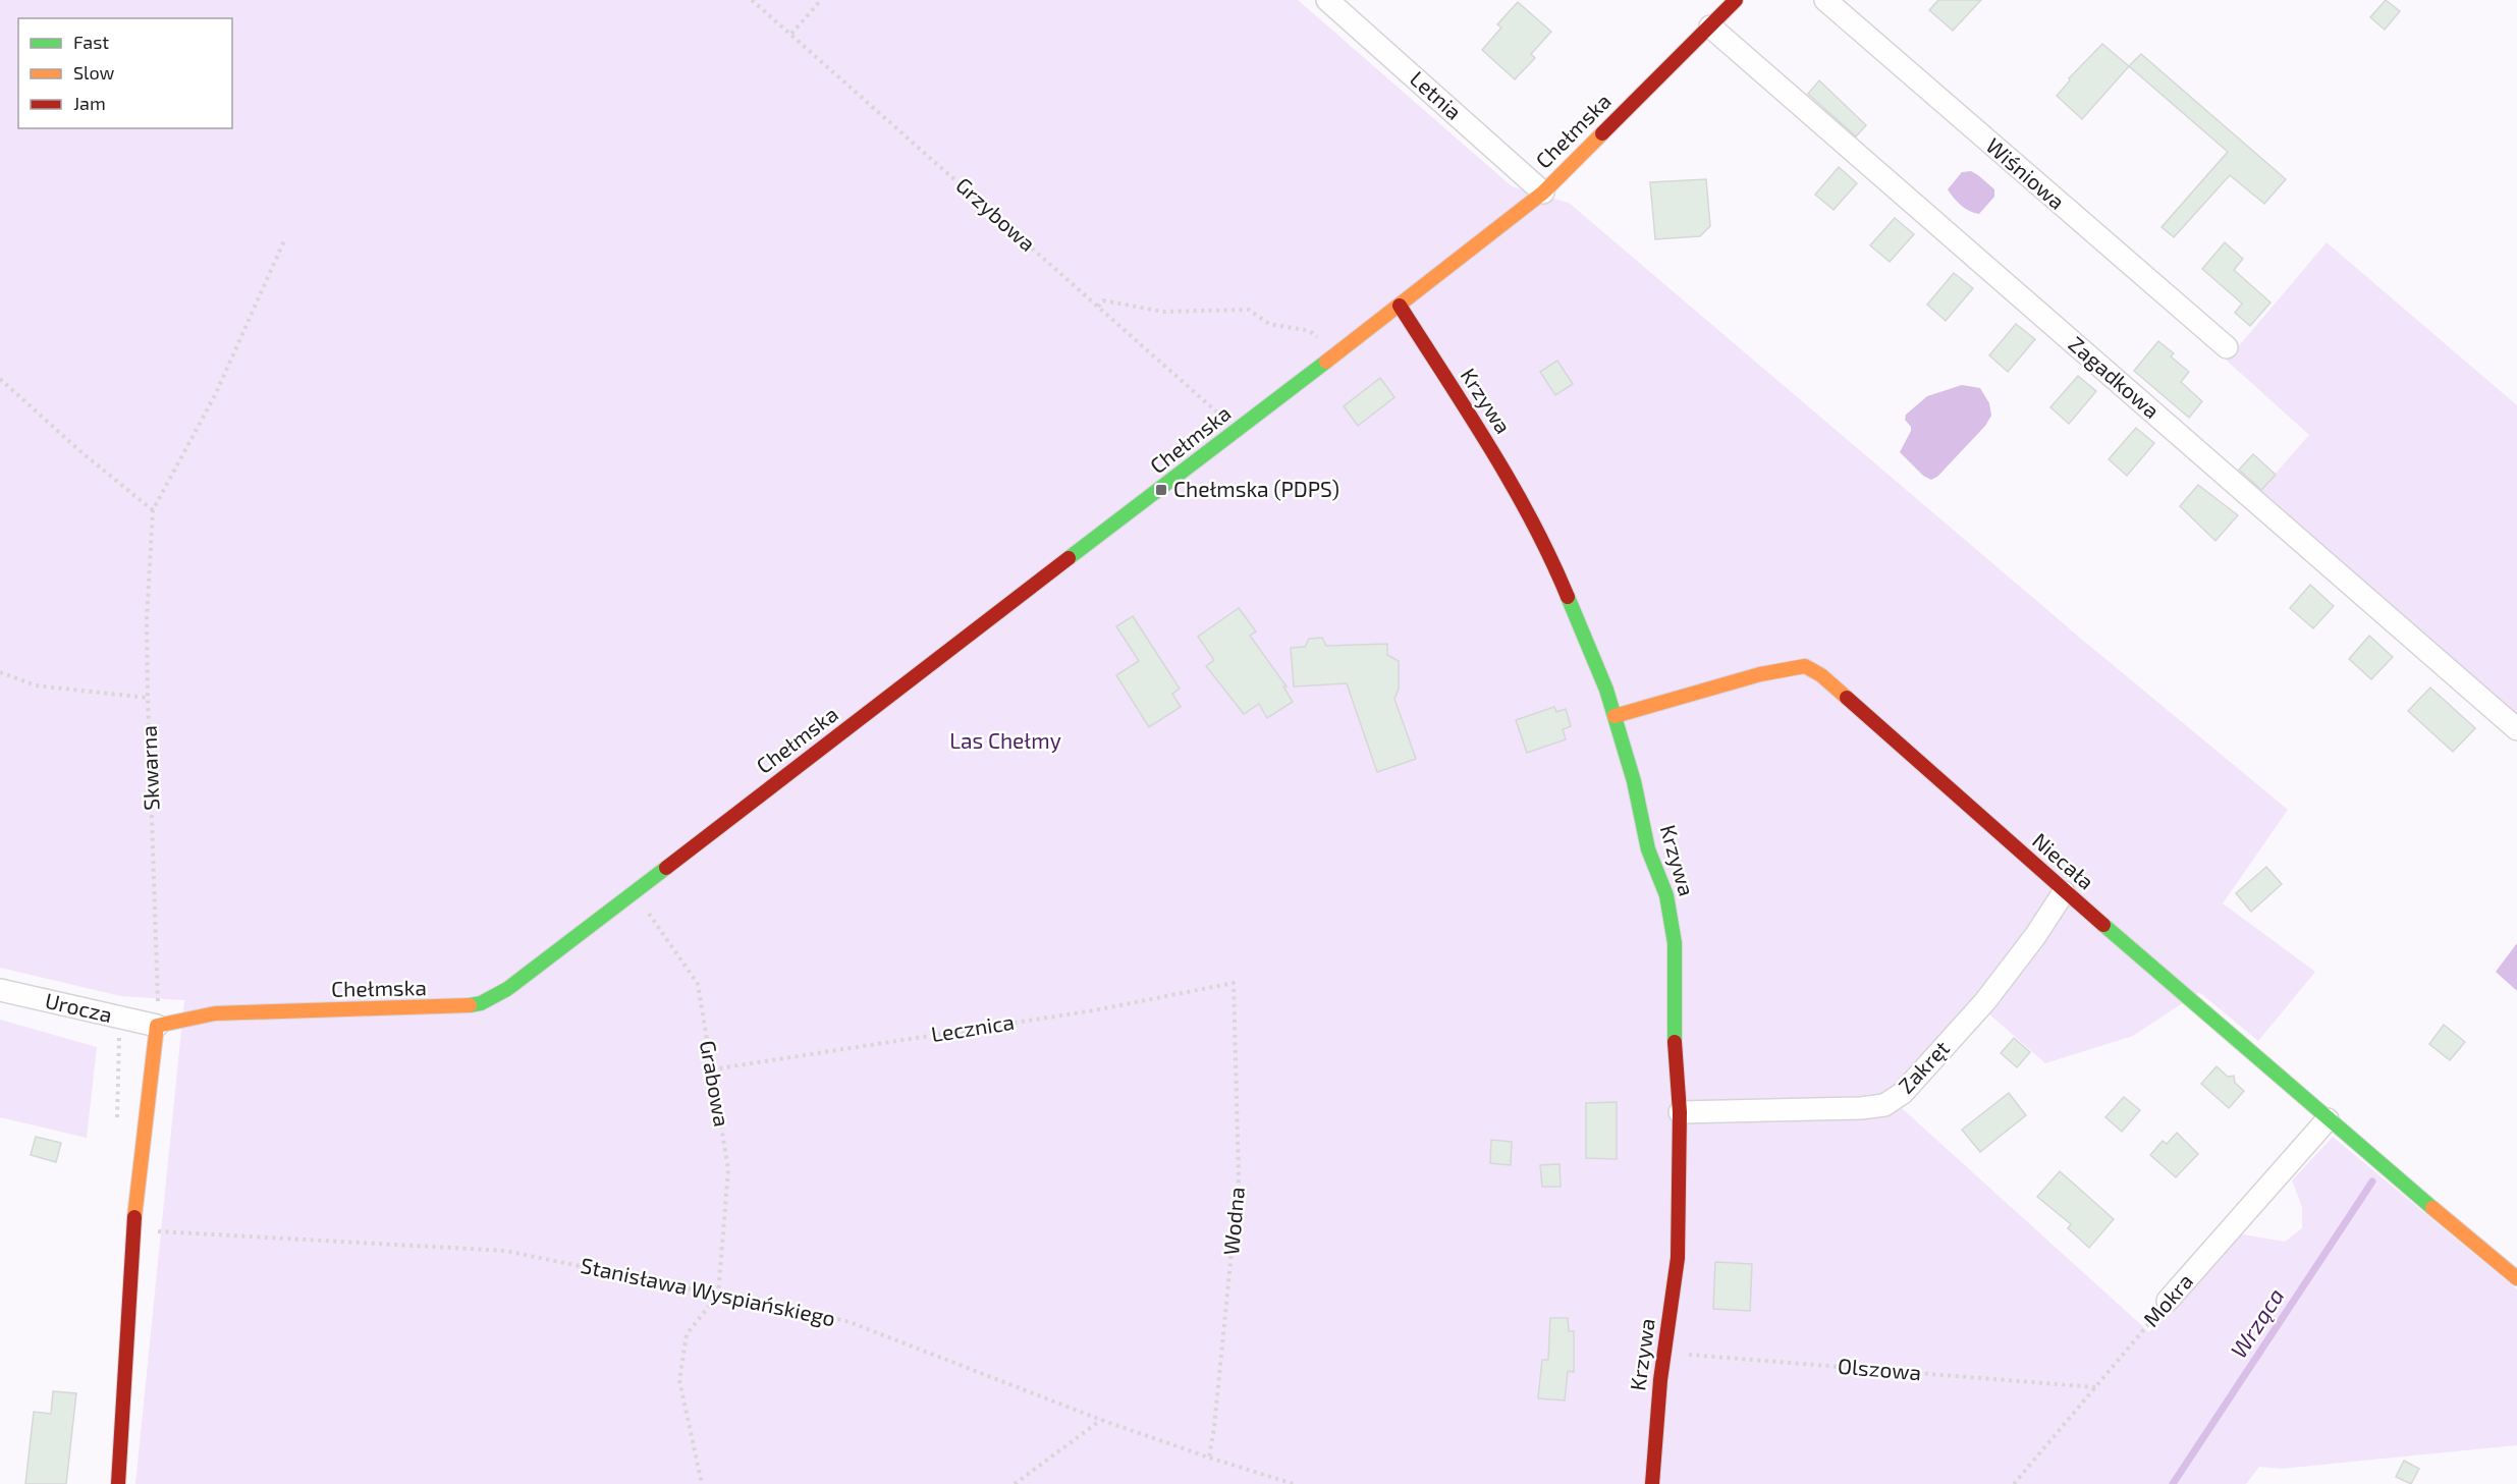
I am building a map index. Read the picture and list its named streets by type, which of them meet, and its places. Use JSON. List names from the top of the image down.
{
  "streets": {
    "street": [
      "Letnia",
      "Chełmska",
      "Wiśniowa",
      "Zagadkowa",
      "Krzywa",
      "Niecała",
      "Urocza",
      "Zakręt",
      "Mokra"
    ],
    "path": [
      "Grzybowa",
      "Skwarna",
      "Lecznica",
      "Grabowa",
      "Wodna",
      "Stanisława Wyspiańskiego",
      "Olszowa"
    ]
  },
  "crossings": [
    ["Letnia", "Chełmska"],
    ["Chełmska", "Grzybowa"],
    ["Chełmska", "Zagadkowa"],
    ["Chełmska", "Krzywa"],
    ["Chełmska", "Skwarna"],
    ["Chełmska", "Urocza"],
    ["Chełmska", "Grabowa"],
    ["Krzywa", "Niecała"],
    ["Krzywa", "Zakręt"],
    ["Krzywa", "Olszowa"],
    ["Skwarna", "Urocza"],
    ["Niecała", "Zakręt"],
    ["Niecała", "Mokra"],
    ["Lecznica", "Grabowa"],
    ["Lecznica", "Wodna"],
    ["Grabowa", "Stanisława Wyspiańskiego"],
    ["Wodna", "Stanisława Wyspiańskiego"],
    ["Mokra", "Olszowa"]
  ],
  "water": ["Wrząca"],
  "parks": ["Las Chełmy"],
  "places": {
    "transit": ["Chełmska (PDPS)"]
  },
  "legend": ["Fast", "Slow", "Jam"]
}
